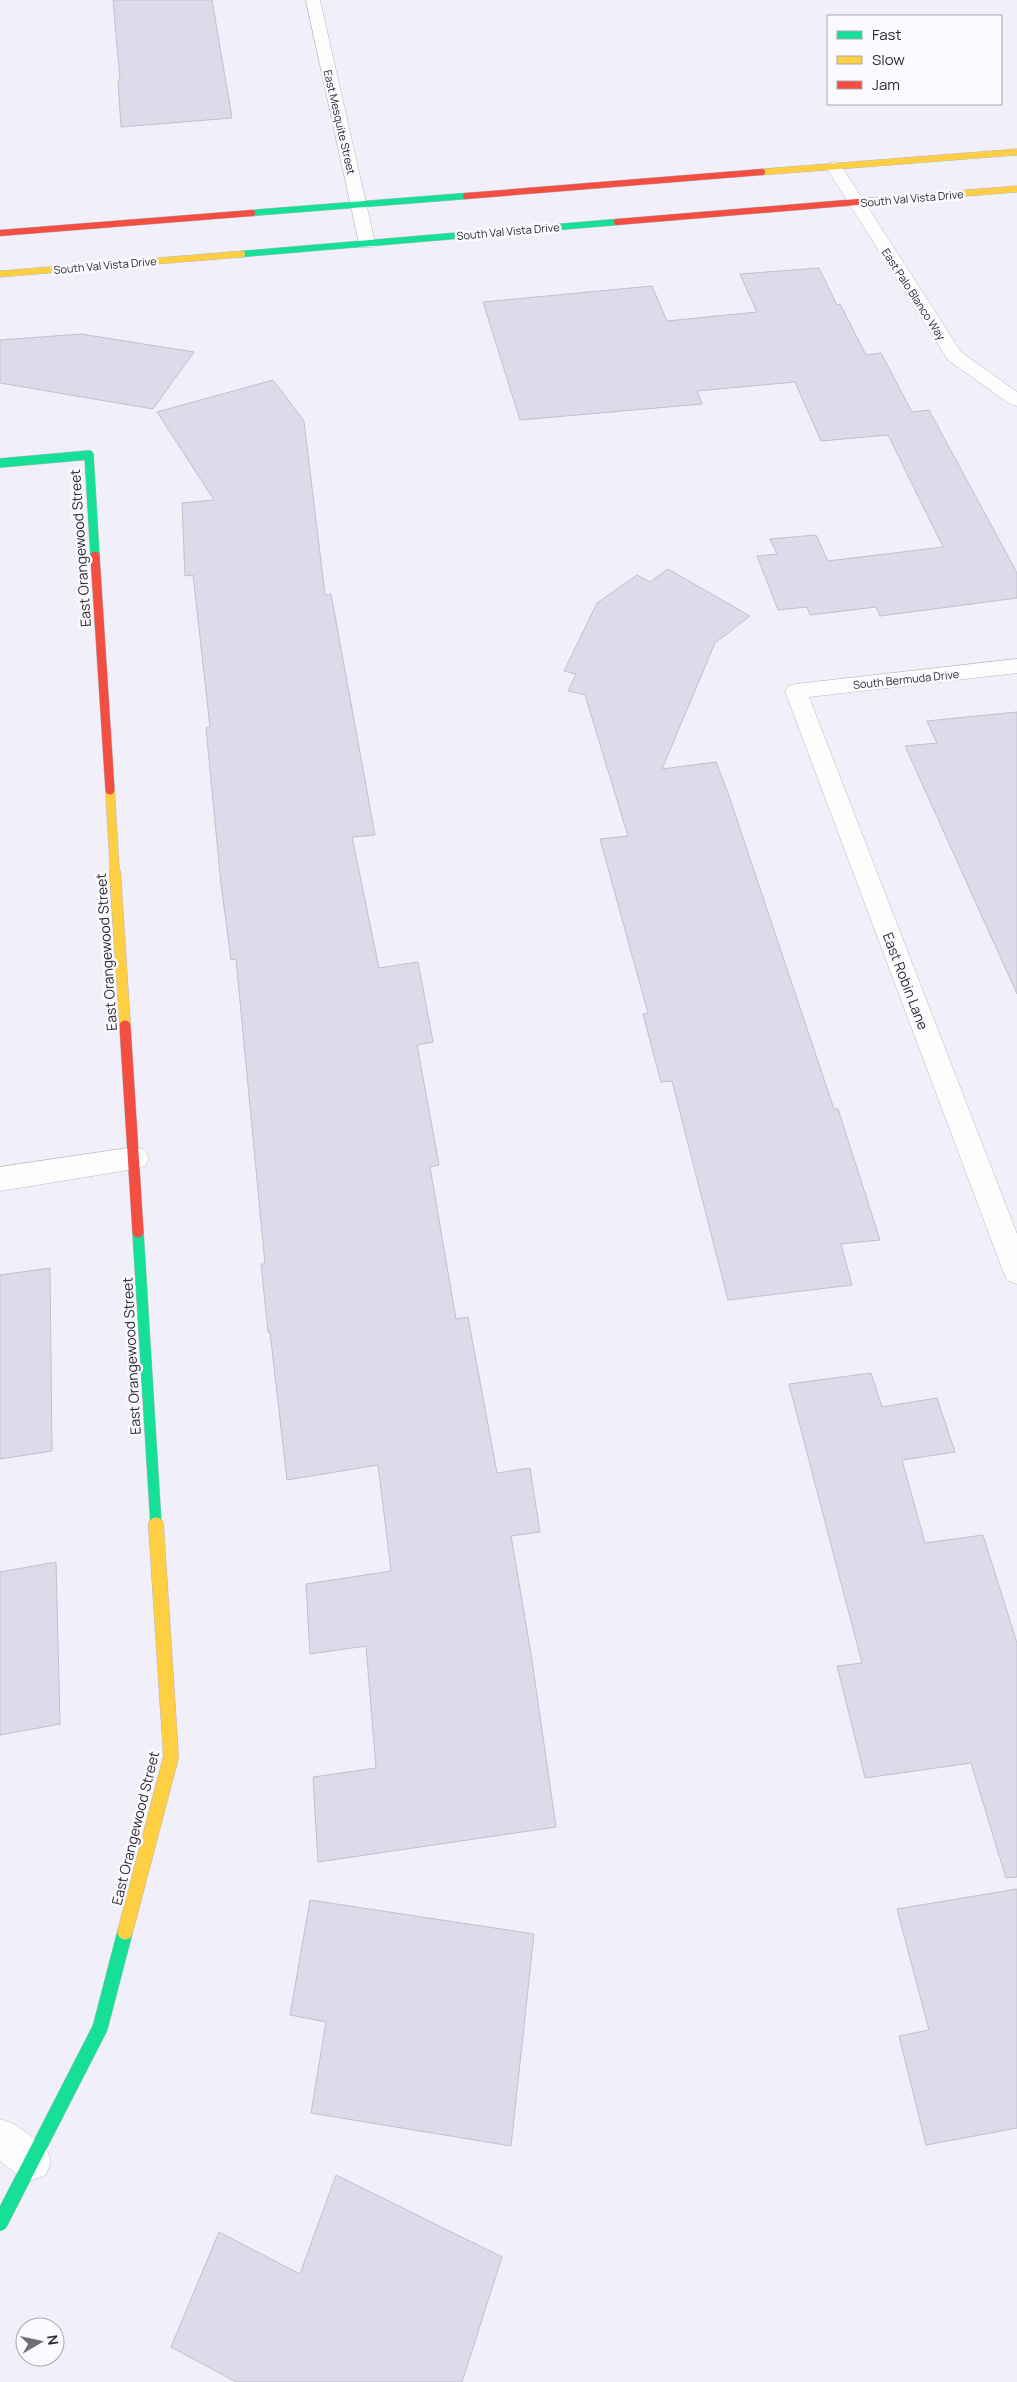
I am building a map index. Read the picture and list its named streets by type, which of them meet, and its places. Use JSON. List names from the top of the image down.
{
  "streets": {
    "main road": ["South Val Vista Drive", "East Orangewood Street"],
    "street": [
      "East Mesquite Street",
      "East Palo Blanco Way",
      "South Bermuda Drive",
      "East Robin Lane"
    ]
  },
  "crossings": [
    ["East Mesquite Street", "South Val Vista Drive"],
    ["South Val Vista Drive", "East Palo Blanco Way"],
    ["South Bermuda Drive", "East Robin Lane"]
  ],
  "legend": ["Fast", "Slow", "Jam"],
  "north": "right"
}
